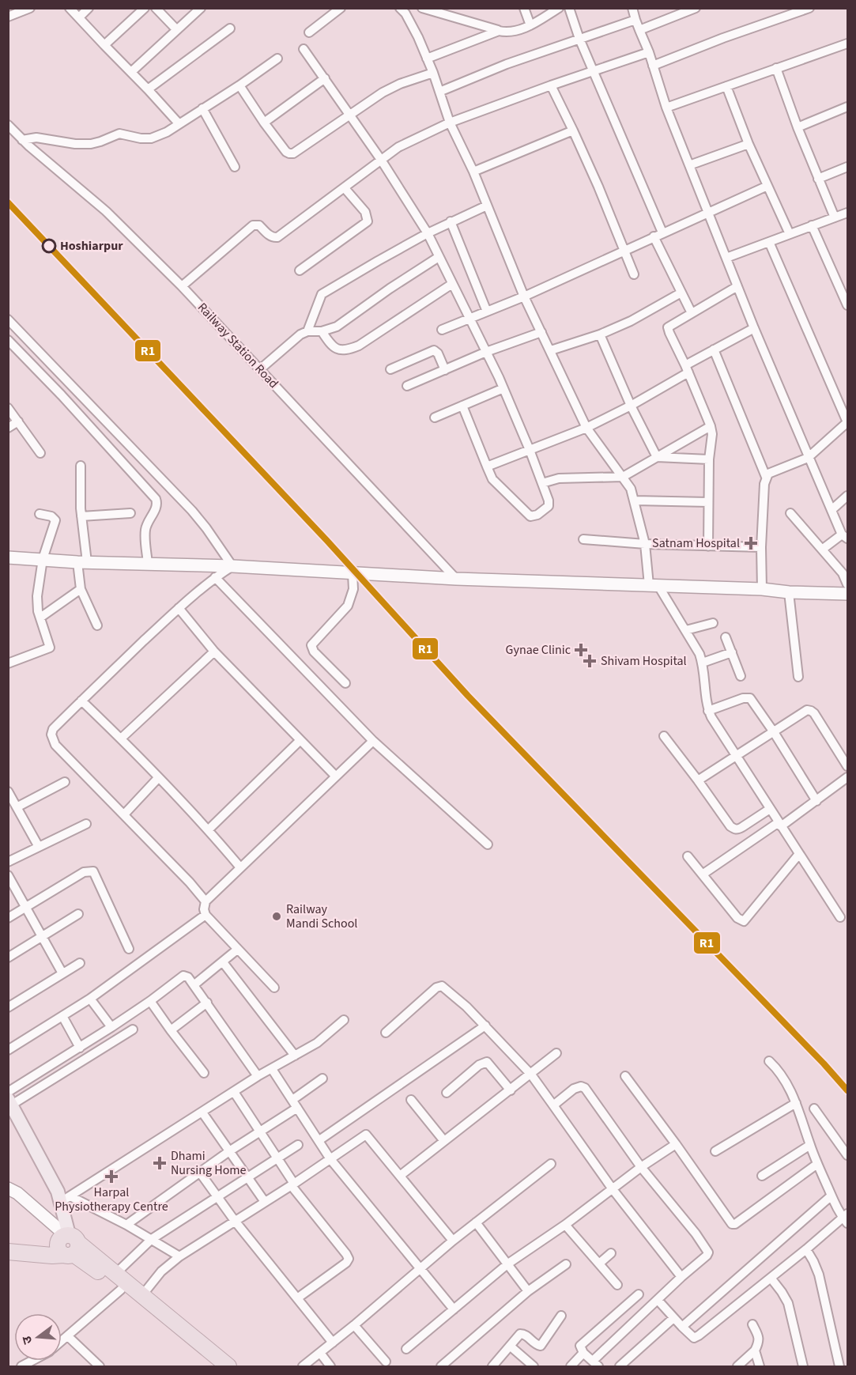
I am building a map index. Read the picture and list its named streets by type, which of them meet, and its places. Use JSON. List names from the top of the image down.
{
  "streets": {
    "street": ["Railway Station Road"]
  },
  "places": {
    "other": ["Hoshiarpur", "Railway Mandi School"],
    "health": [
      "Satnam Hospital",
      "Gynae Clinic",
      "Shivam Hospital",
      "Dhami Nursing Home",
      "Harpal Physiotherapy Centre"
    ]
  },
  "lines": ["transit line R1"],
  "north": "left"
}
